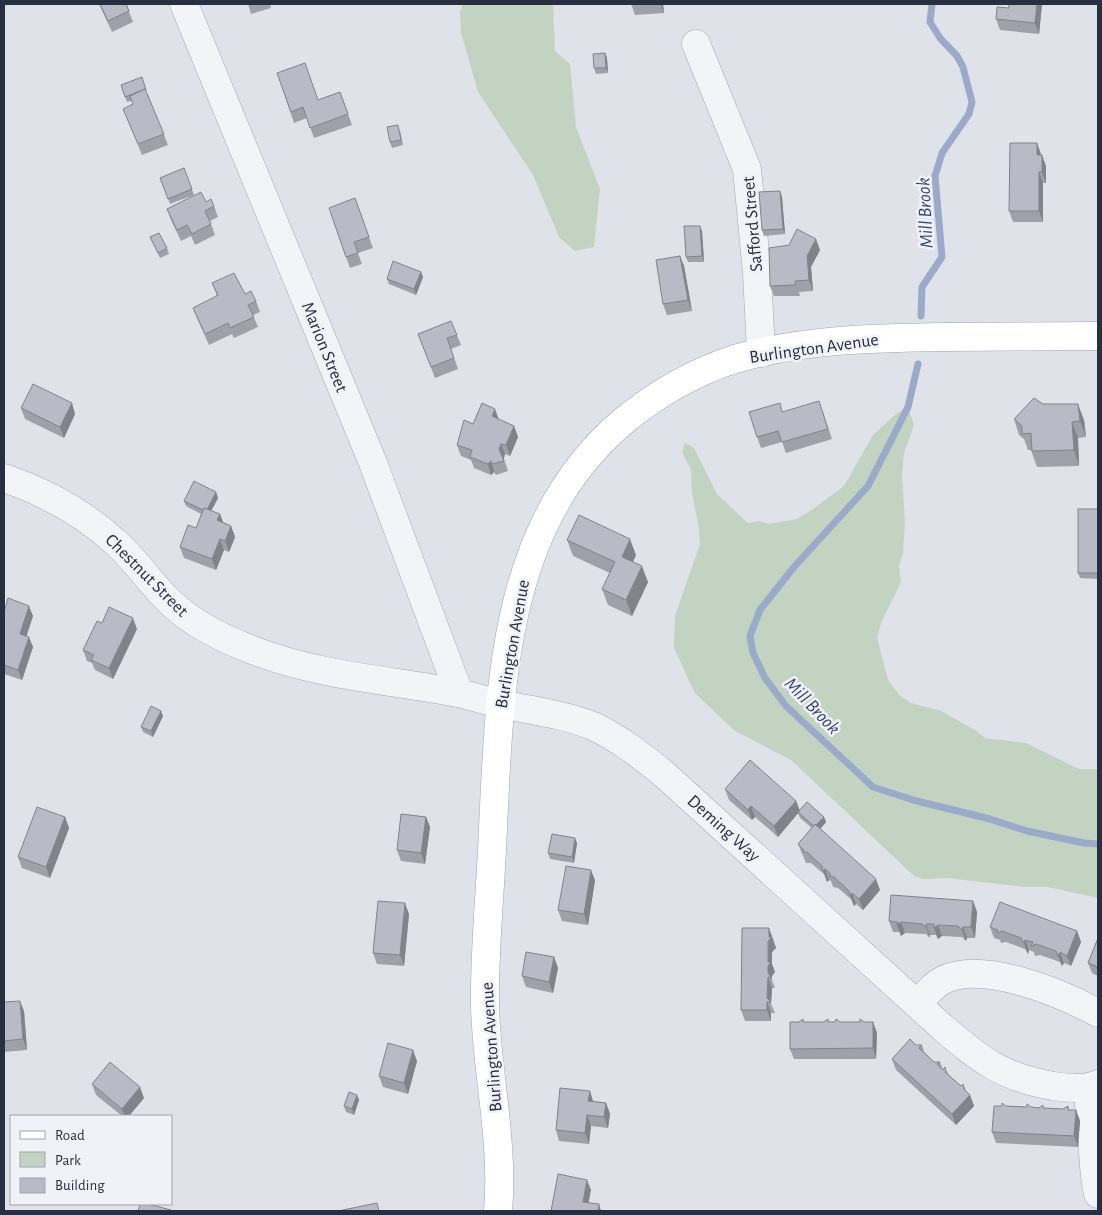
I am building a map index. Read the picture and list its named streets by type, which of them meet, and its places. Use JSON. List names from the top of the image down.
{
  "streets": {
    "main road": ["Burlington Avenue"],
    "street": [
      "Safford Street",
      "Marion Street",
      "Chestnut Street",
      "Deming Way"
    ]
  },
  "crossings": [
    ["Safford Street", "Burlington Avenue"],
    ["Marion Street", "Chestnut Street"],
    ["Burlington Avenue", "Chestnut Street"],
    ["Burlington Avenue", "Deming Way"],
    ["Chestnut Street", "Deming Way"]
  ],
  "water": ["Mill Brook"],
  "legend": ["Road", "Park", "Building"]
}
